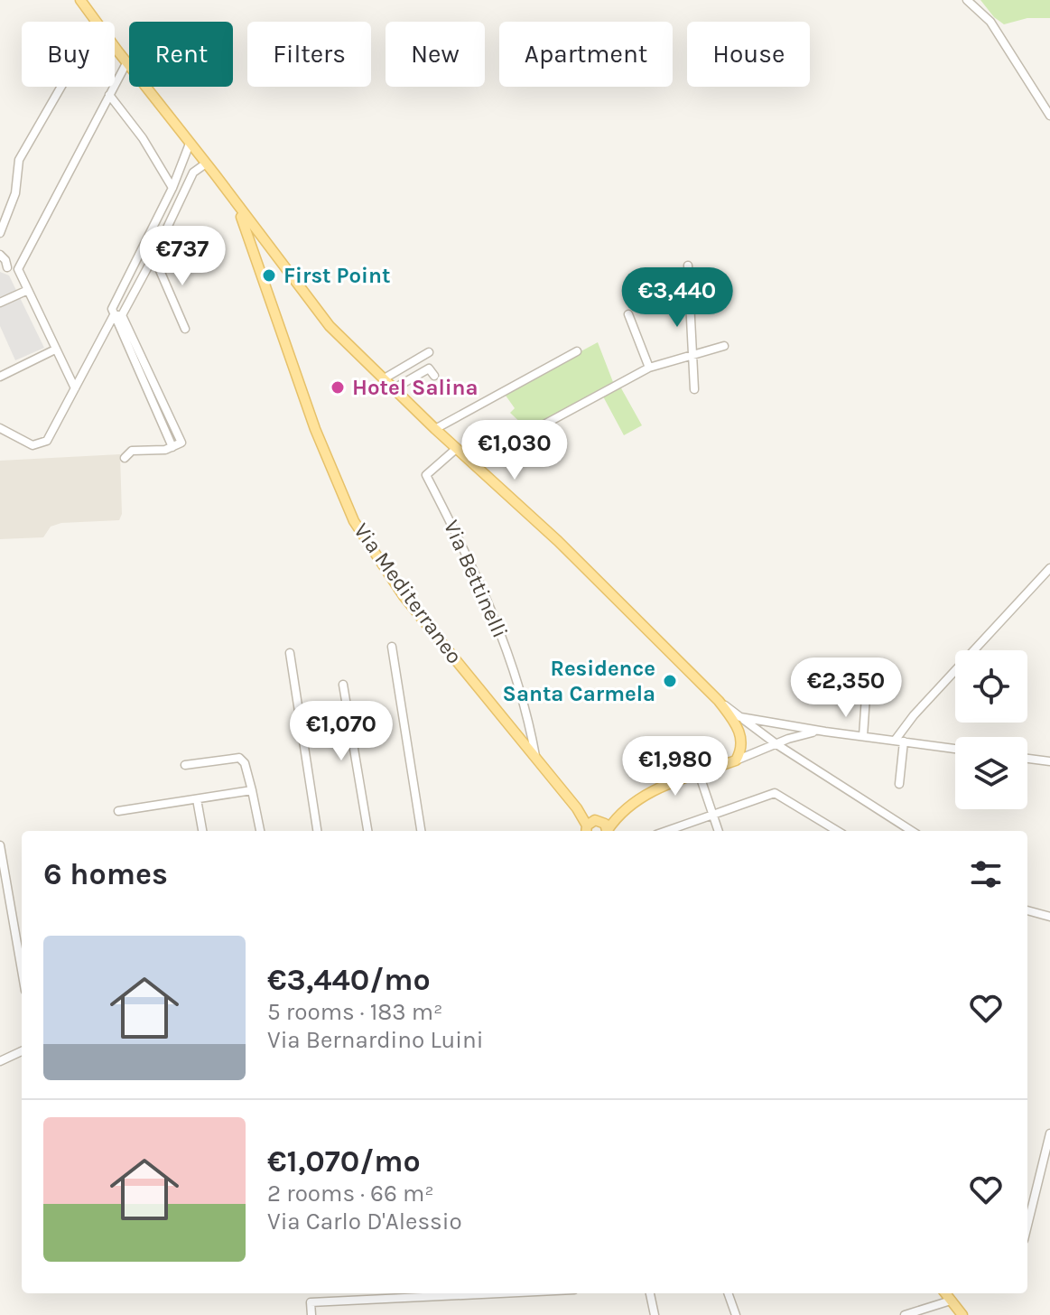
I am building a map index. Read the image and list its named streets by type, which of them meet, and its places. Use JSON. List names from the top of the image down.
{
  "streets": {
    "main road": ["Via Mediterraneo"],
    "street": ["Via Bettinelli"]
  },
  "crossings": [
    ["Via Bettinelli", "Via Mediterraneo"]
  ],
  "places": ["First Point", "Hotel Salina", "Residence Santa Carmela"],
  "page": {
    "chip": [
      "Buy",
      "Rent",
      "Filters",
      "New",
      "Apartment",
      "House"
    ],
    "price": [
      "€737",
      "€3,440",
      "€1,030",
      "€2,350",
      "€1,070",
      "€1,980"
    ],
    "heading": "6 homes",
    "list": [
      {
        "name": "€3,440/mo",
        "note": "5 rooms · 183 m² · Via Bernardino Luini"
      },
      {
        "name": "€1,070/mo",
        "note": "2 rooms · 66 m² · Via Carlo D'Alessio"
      }
    ]
  }
}
